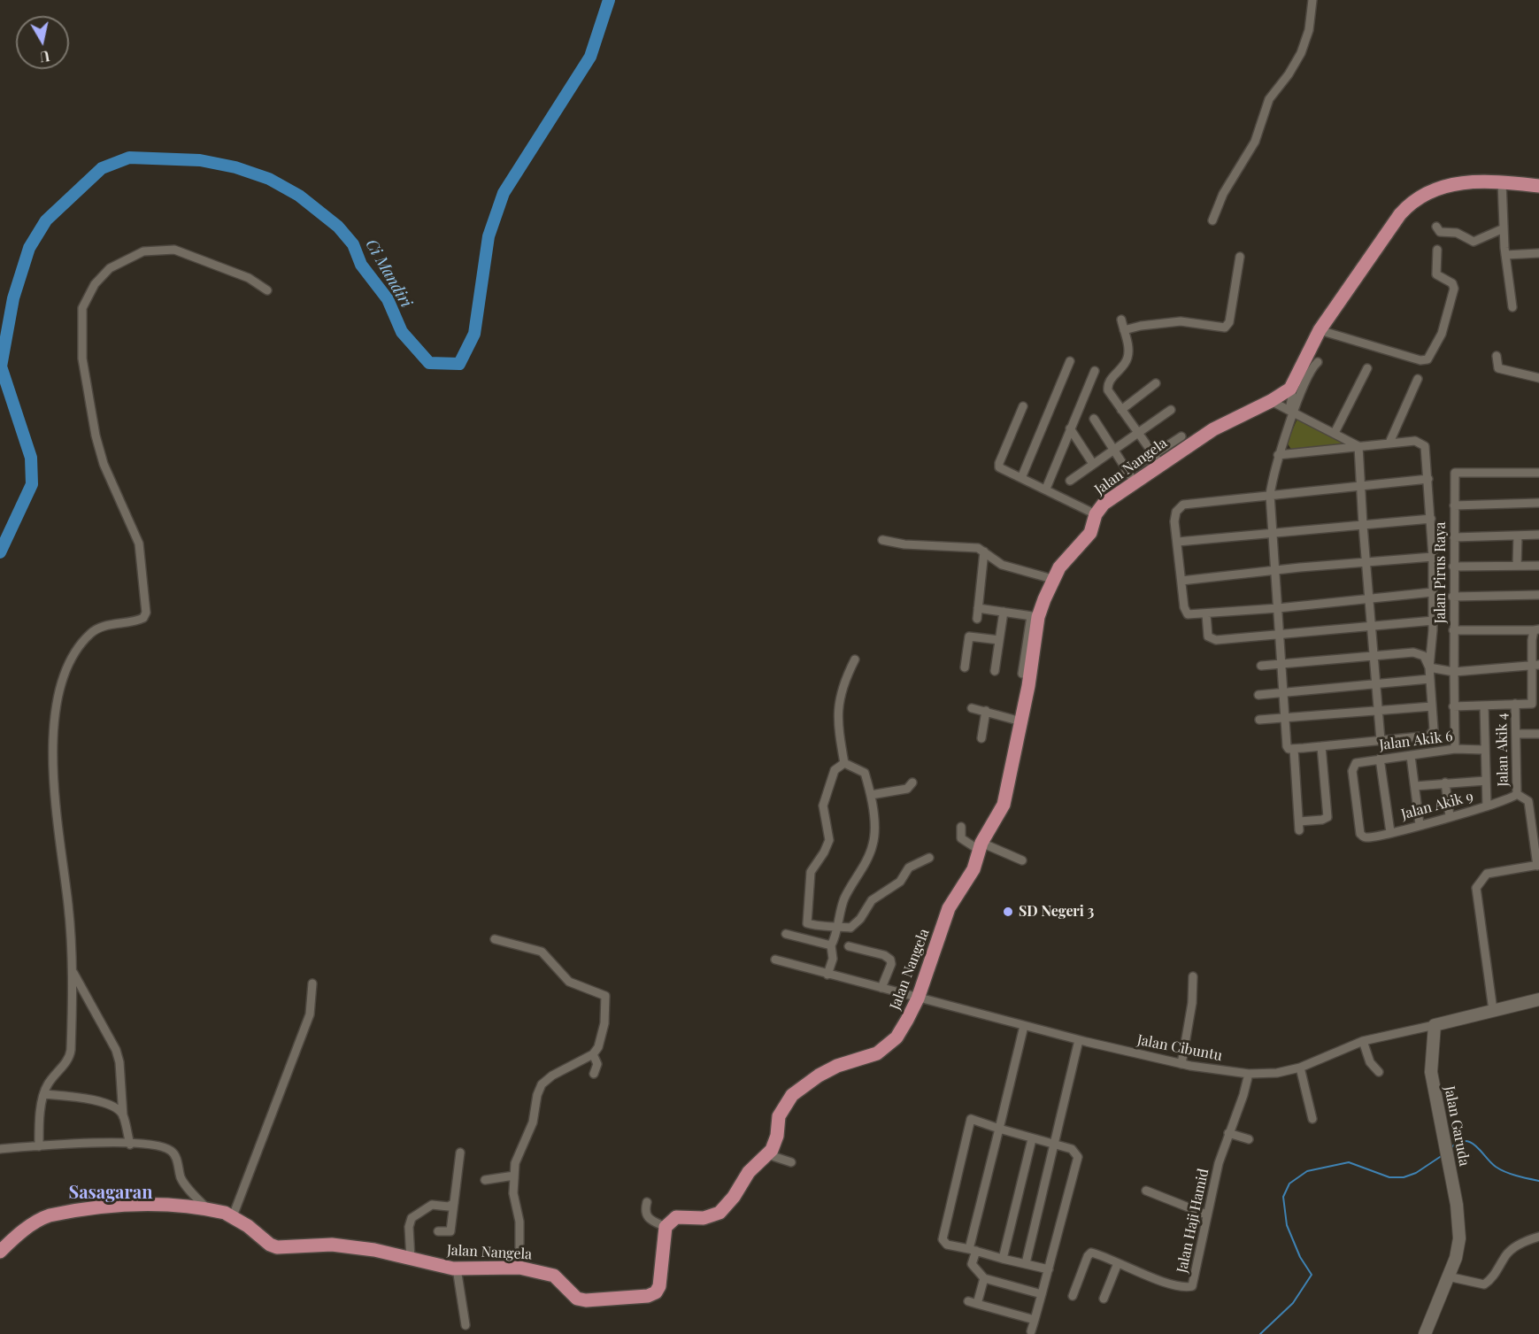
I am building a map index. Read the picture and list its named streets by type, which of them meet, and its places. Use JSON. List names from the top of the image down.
{
  "streets": {
    "main road": ["Jalan Nangela"],
    "street": [
      "Jalan Pirus Raya",
      "Jalan Akik 6",
      "Jalan Akik 4",
      "Jalan Akik 9",
      "Jalan Cibuntu",
      "Jalan Garuda",
      "Jalan Haji Hamid"
    ]
  },
  "crossings": [
    ["Jalan Nangela", "Jalan Cibuntu"],
    ["Jalan Pirus Raya", "Jalan Akik 6"],
    ["Jalan Akik 6", "Jalan Akik 9"],
    ["Jalan Akik 4", "Jalan Akik 9"],
    ["Jalan Cibuntu", "Jalan Garuda"],
    ["Jalan Cibuntu", "Jalan Haji Hamid"]
  ],
  "districts": ["Sasagaran"],
  "water": ["Ci Mandiri"],
  "places": ["SD Negeri 3"],
  "north": "bottom"
}
